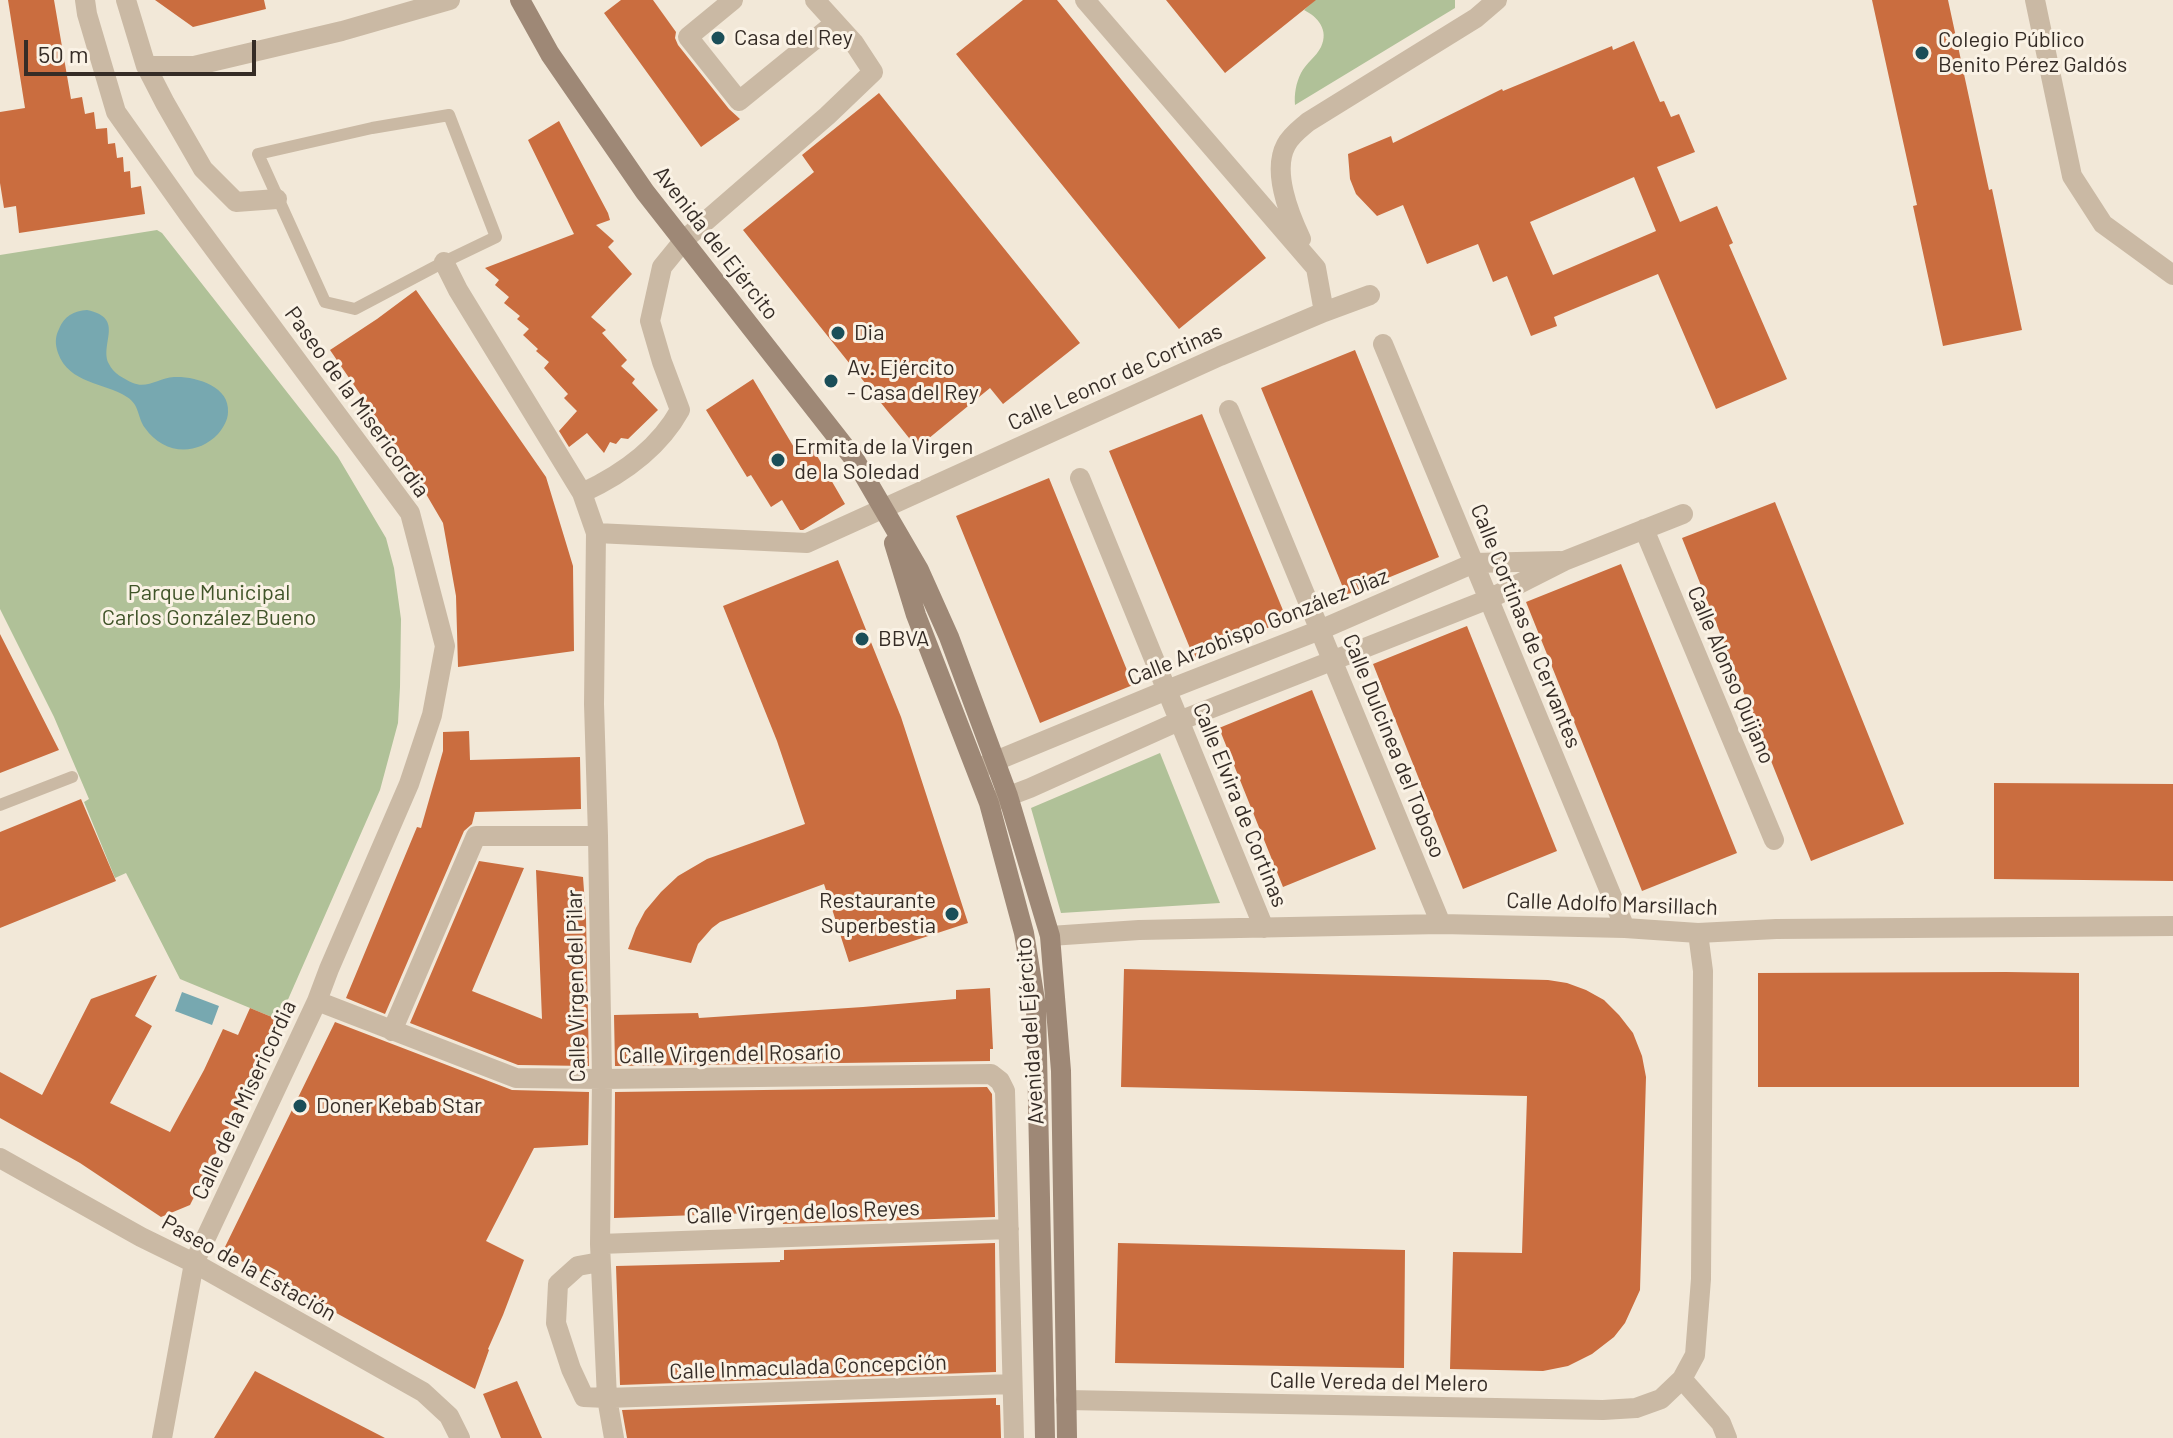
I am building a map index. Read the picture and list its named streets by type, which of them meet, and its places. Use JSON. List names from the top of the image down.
{
  "streets": {
    "street": [
      "Avenida del Ejército",
      "Calle Leonor de Cortinas",
      "Paseo de la Misericordia",
      "Calle Cortinas de Cervantes",
      "Calle Arzobispo González Díaz",
      "Calle Alonso Quijano",
      "Calle Dulcinea del Toboso",
      "Calle Elvira de Cortinas",
      "Calle Adolfo Marsillach",
      "Calle Virgen del Pilar",
      "Calle Virgen del Rosario",
      "Calle de la Misericordia",
      "Calle Virgen de los Reyes",
      "Paseo de la Estación",
      "Calle Inmaculada Concepción",
      "Calle Vereda del Melero"
    ]
  },
  "crossings": [
    ["Avenida del Ejército", "Calle Leonor de Cortinas"],
    ["Avenida del Ejército", "Calle Arzobispo González Díaz"],
    ["Avenida del Ejército", "Calle Adolfo Marsillach"],
    ["Avenida del Ejército", "Calle Vereda del Melero"],
    ["Paseo de la Misericordia", "Calle Virgen del Rosario"],
    ["Paseo de la Misericordia", "Calle de la Misericordia"],
    ["Calle Cortinas de Cervantes", "Calle Arzobispo González Díaz"],
    ["Calle Cortinas de Cervantes", "Calle Adolfo Marsillach"],
    ["Calle Arzobispo González Díaz", "Calle Alonso Quijano"],
    ["Calle Arzobispo González Díaz", "Calle Dulcinea del Toboso"],
    ["Calle Arzobispo González Díaz", "Calle Elvira de Cortinas"],
    ["Calle Dulcinea del Toboso", "Calle Adolfo Marsillach"],
    ["Calle Elvira de Cortinas", "Calle Adolfo Marsillach"],
    ["Calle Virgen del Pilar", "Calle Virgen del Rosario"],
    ["Calle Virgen del Pilar", "Calle Virgen de los Reyes"],
    ["Calle Virgen del Pilar", "Calle Inmaculada Concepción"],
    ["Calle Virgen del Rosario", "Calle de la Misericordia"],
    ["Calle Virgen del Rosario", "Calle Virgen de los Reyes"],
    ["Calle de la Misericordia", "Paseo de la Estación"]
  ],
  "parks": ["Parque Municipal Carlos González Bueno"],
  "places": [
    "Casa del Rey",
    "Colegio Público Benito Pérez Galdós",
    "Dia",
    "Av. Ejército - Casa del Rey",
    "Ermita de la Virgen de la Soledad",
    "BBVA",
    "Restaurante Superbestia",
    "Doner Kebab Star"
  ],
  "scale_bar": "50 m"
}
